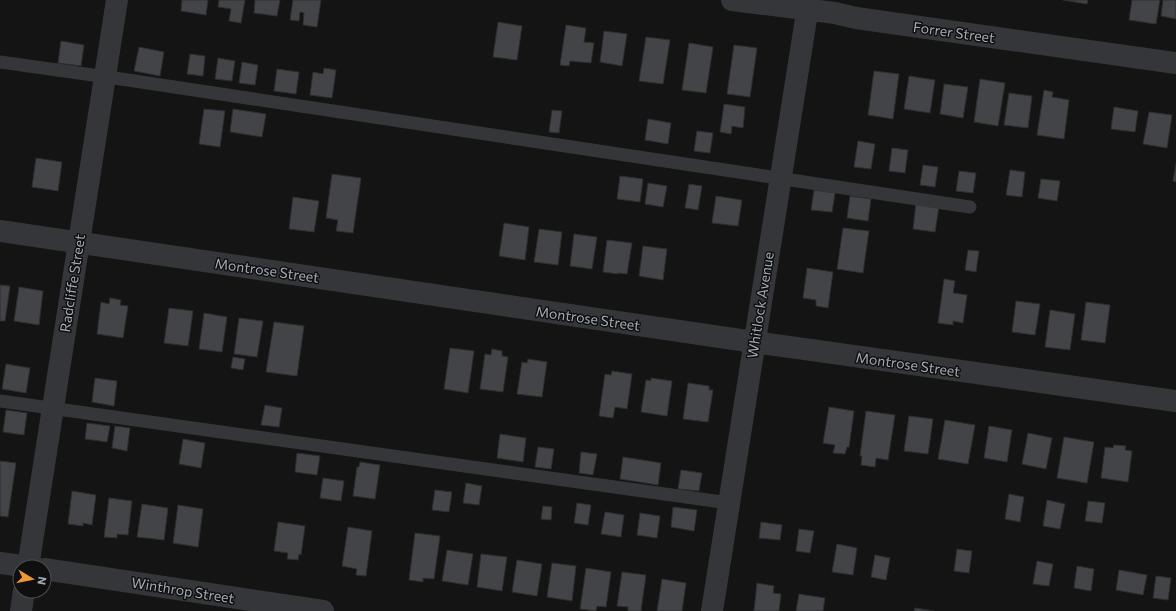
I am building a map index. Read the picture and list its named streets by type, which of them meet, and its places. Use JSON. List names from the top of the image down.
{
  "streets": {
    "street": [
      "Forrer Street",
      "Montrose Street",
      "Radcliffe Street",
      "Whitlock Avenue",
      "Winthrop Street"
    ]
  },
  "crossings": [
    ["Forrer Street", "Whitlock Avenue"],
    ["Montrose Street", "Radcliffe Street"],
    ["Montrose Street", "Whitlock Avenue"]
  ],
  "north": "right"
}
